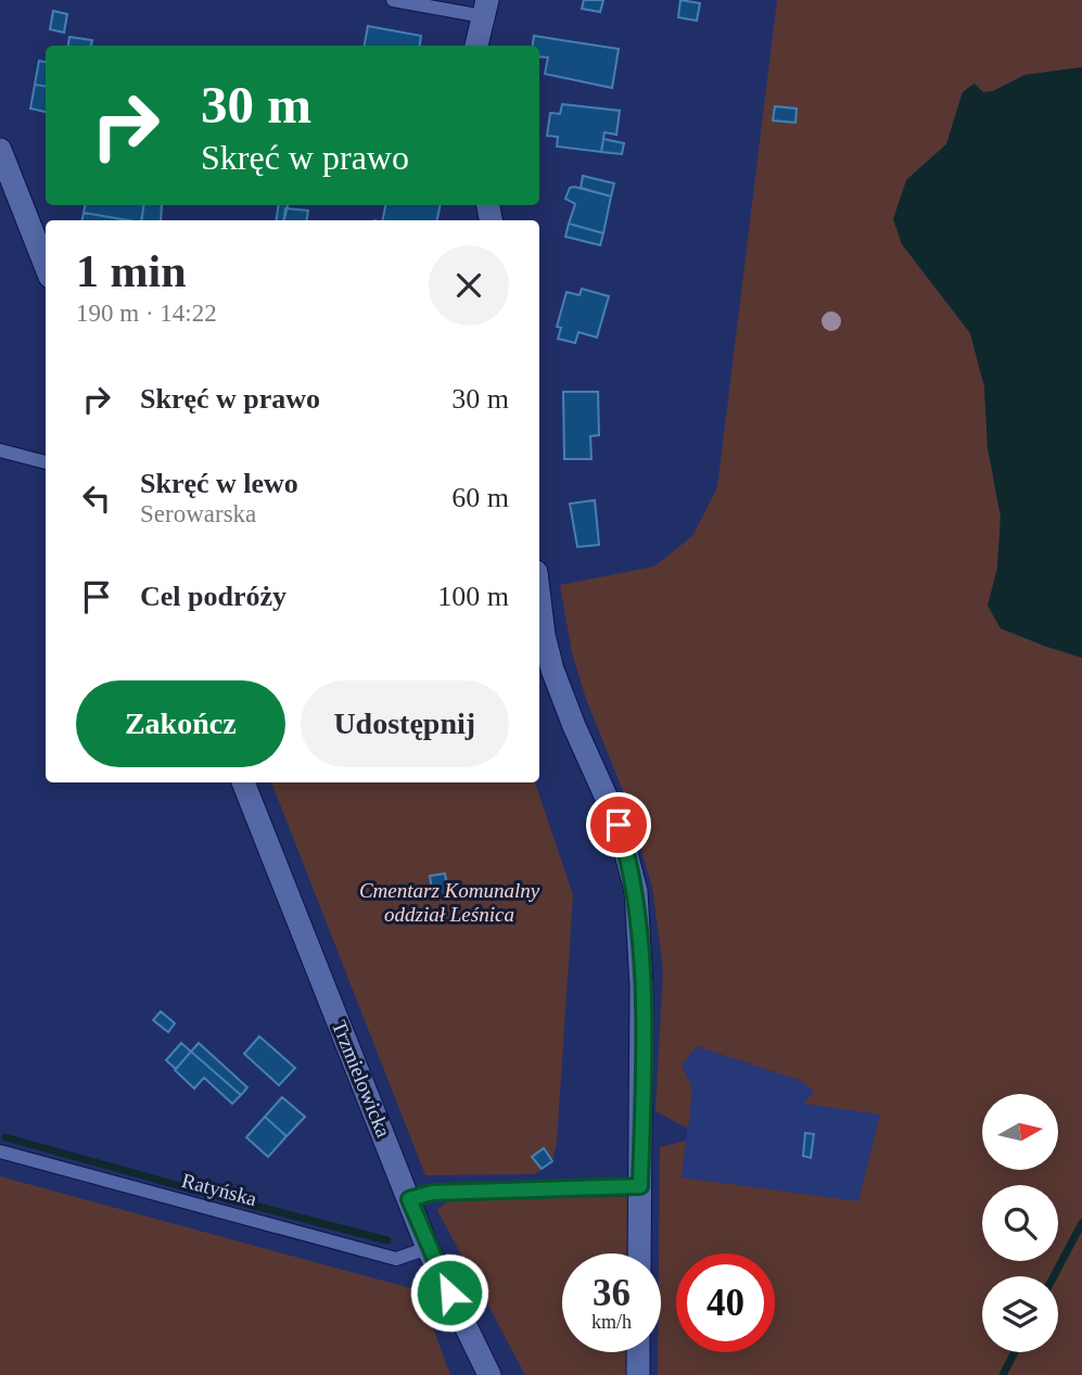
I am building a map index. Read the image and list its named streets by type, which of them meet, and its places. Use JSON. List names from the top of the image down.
{
  "streets": {
    "street": ["Trzmielowicka"],
    "lane": ["Ratyńska"]
  },
  "crossings": [
    ["Trzmielowicka", "Ratyńska"]
  ],
  "parks": ["Cmentarz Komunalny oddział Leśnica"],
  "north": "right",
  "page": {
    "turn": ["30 m", "Skręć w prawo"],
    "heading": ["1 min", "190 m · 14:22"],
    "list": [
      {
        "name": "Skręć w prawo",
        "value": "30 m"
      },
      {
        "name": "Skręć w lewo",
        "note": "Serowarska",
        "value": "60 m"
      },
      {
        "name": "Cel podróży",
        "value": "100 m"
      }
    ],
    "buttons": ["Zakończ", "Udostępnij"],
    "speed": "36 km/h",
    "limit": "40"
  }
}
